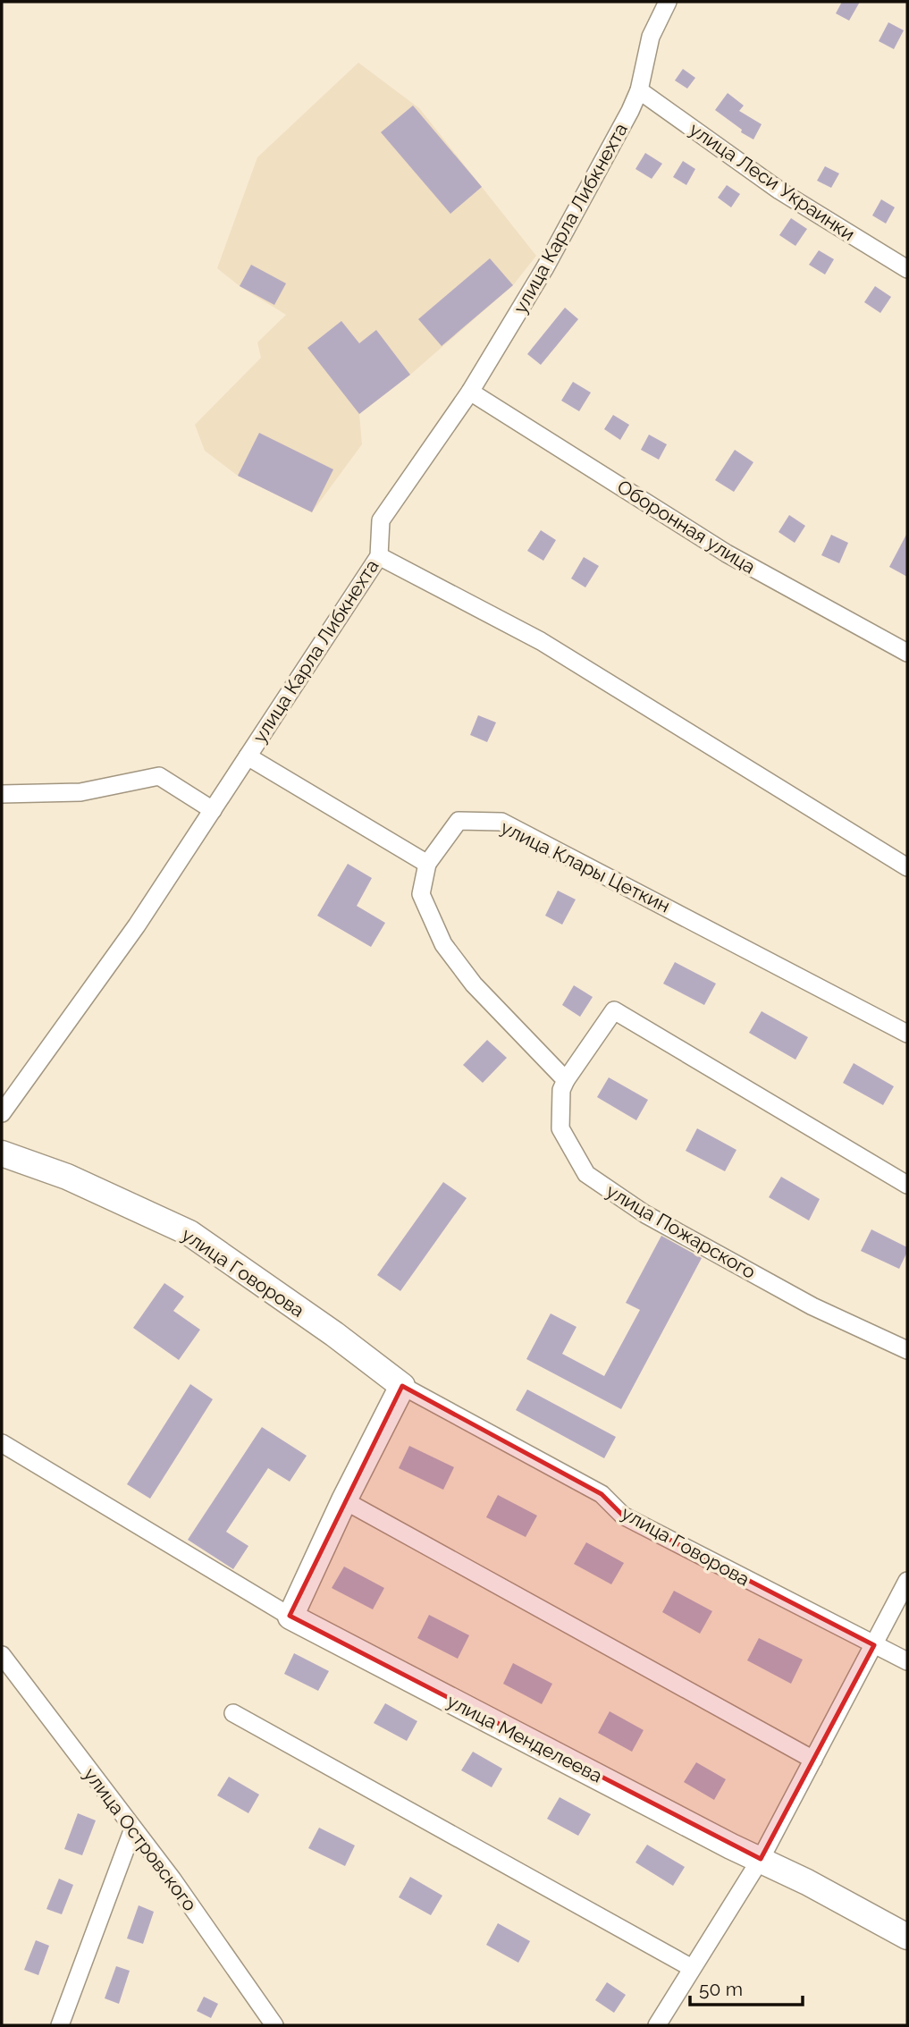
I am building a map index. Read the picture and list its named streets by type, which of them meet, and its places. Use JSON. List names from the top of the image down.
{
  "streets": {
    "street": [
      "улица Леси Украинки",
      "улица Карла Либкнехта",
      "Оборонная улица",
      "улица Клары Цеткин",
      "улица Пожарского",
      "улица Говорова",
      "улица Менделеева",
      "улица Островского"
    ]
  },
  "crossings": [
    ["улица Леси Украинки", "улица Карла Либкнехта"],
    ["улица Карла Либкнехта", "Оборонная улица"]
  ],
  "scale_bar": "50 m"
}
